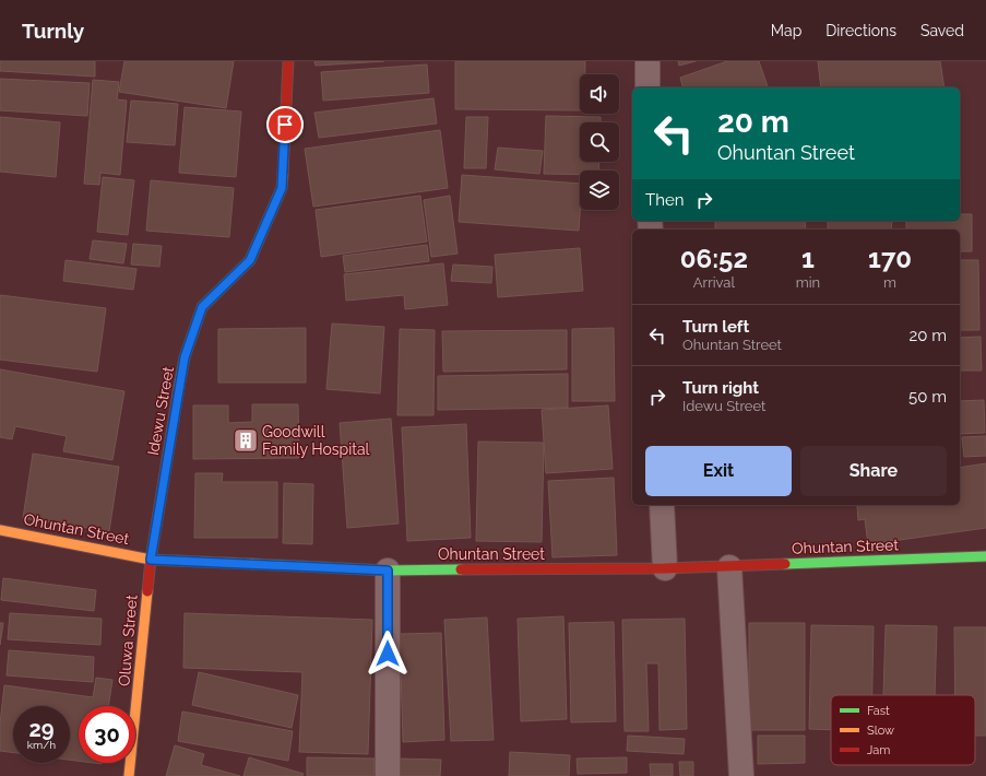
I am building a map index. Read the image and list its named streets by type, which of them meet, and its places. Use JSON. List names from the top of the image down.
{
  "streets": {
    "street": ["Idewu Street", "Ohuntan Street", "Oluwa Street"]
  },
  "crossings": [
    ["Idewu Street", "Ohuntan Street"],
    ["Idewu Street", "Oluwa Street"],
    ["Ohuntan Street", "Oluwa Street"]
  ],
  "places": {
    "building": ["Goodwill Family Hospital"]
  },
  "legend": ["Fast", "Slow", "Jam"],
  "page": {
    "header": "Turnly",
    "nav": ["Map", "Directions", "Saved"],
    "turn": ["20 m", "Ohuntan Street"],
    "then": "Then",
    "eta": [
      "06:52",
      "Arrival",
      "1",
      "min",
      "170",
      "m"
    ],
    "list": [
      {
        "name": "Turn left",
        "note": "Ohuntan Street",
        "value": "20 m"
      },
      {
        "name": "Turn right",
        "note": "Idewu Street",
        "value": "50 m"
      }
    ],
    "buttons": ["Exit", "Share"],
    "speed": "29 km/h",
    "limit": "30"
  }
}
